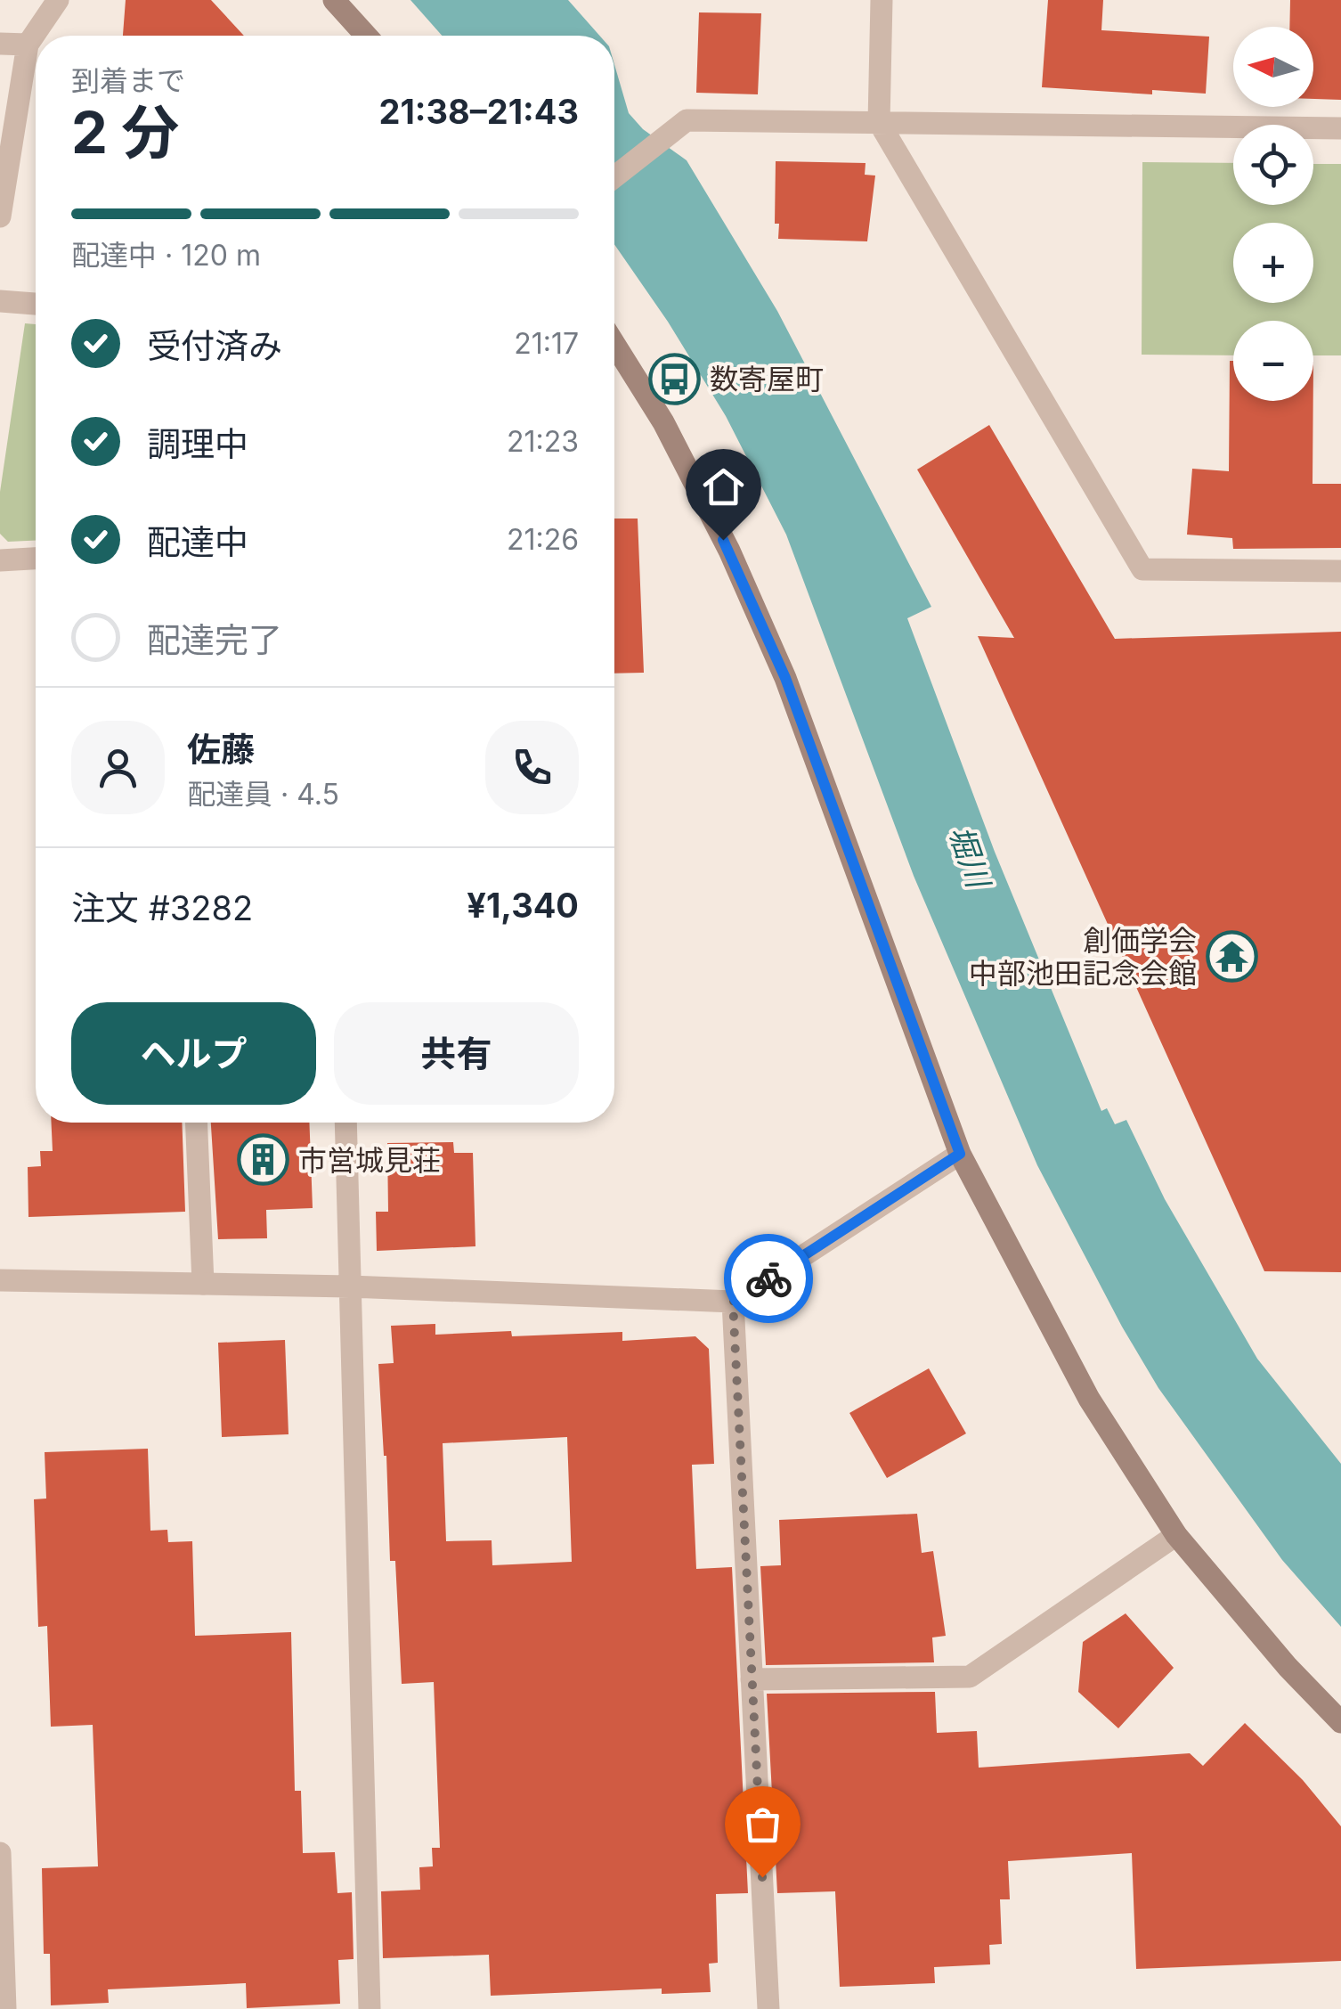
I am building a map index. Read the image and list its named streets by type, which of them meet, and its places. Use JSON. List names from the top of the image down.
{
  "water": ["堀川"],
  "places": {
    "bus stop": ["数寄屋町"],
    "temple": ["創価学会 中部池田記念会館"],
    "building": ["市営城見荘"]
  },
  "north": "left",
  "page": {
    "map_buttons": ["+", "−"],
    "heading": ["2 分", "到着まで", "21:38–21:43"],
    "panel": [
      "佐藤",
      "配達員 · 4.5",
      "注文 #3282",
      "¥1,340"
    ],
    "bar": "配達中 · 120 m",
    "list": [
      ["受付済み", "21:17"],
      ["調理中", "21:23"],
      ["配達中", "21:26"],
      "配達完了"
    ],
    "buttons": ["ヘルプ", "共有"]
  }
}
